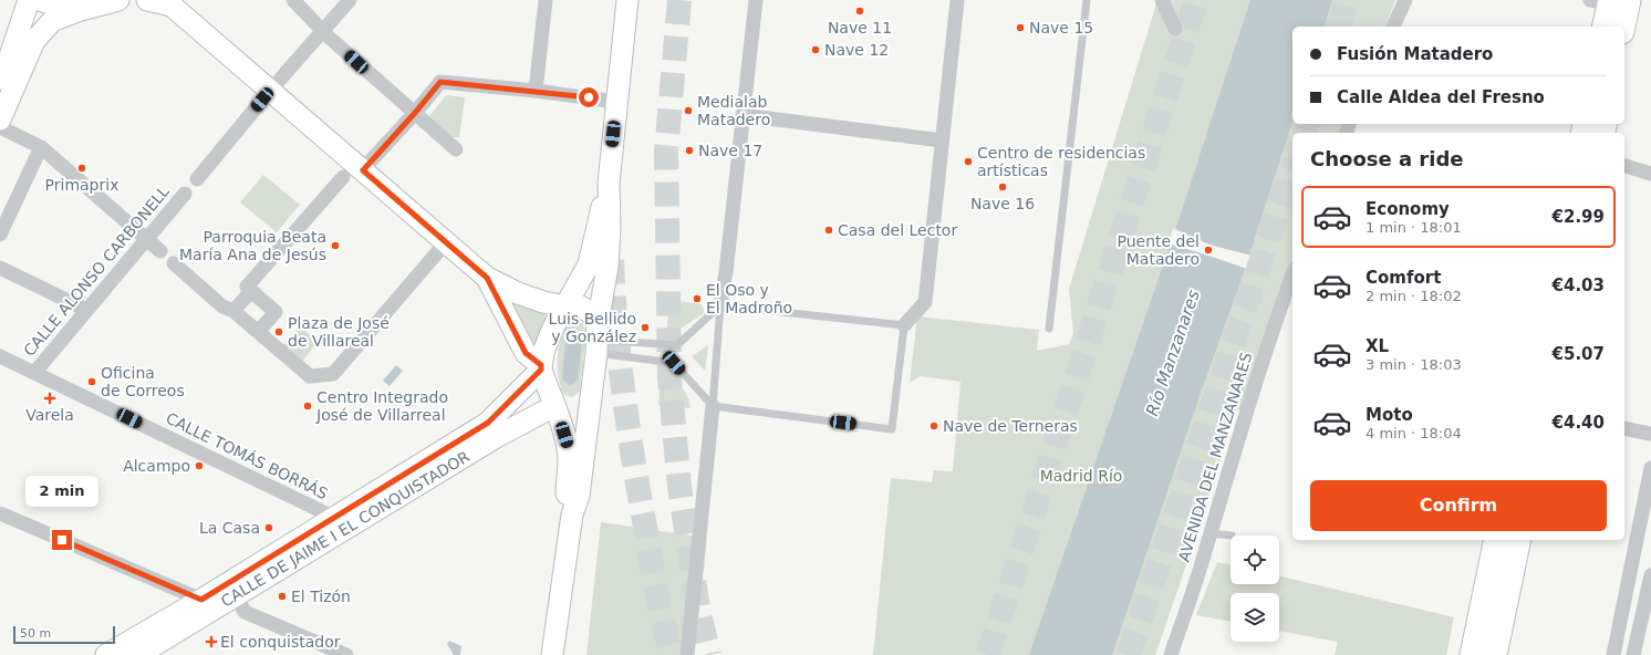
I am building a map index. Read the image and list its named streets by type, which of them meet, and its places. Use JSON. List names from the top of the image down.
{
  "streets": {
    "street": [
      "CALLE ALONSO CARBONELL",
      "CALLE TOMÁS BORRÁS",
      "AVENIDA DEL MANZANARES",
      "CALLE DE JAIME I EL CONQUISTADOR"
    ]
  },
  "crossings": [
    ["CALLE ALONSO CARBONELL", "CALLE TOMÁS BORRÁS"],
    ["CALLE TOMÁS BORRÁS", "CALLE DE JAIME I EL CONQUISTADOR"]
  ],
  "water": ["Río Manzanares"],
  "parks": ["Madrid Río"],
  "places": {
    "other": [
      "Nave 11",
      "Nave 15",
      "Nave 12",
      "Medialab Matadero",
      "Nave 17",
      "Centro de residencias artísticas",
      "Primaprix",
      "Nave 16",
      "Casa del Lector",
      "Parroquia Beata María Ana de Jesús",
      "Puente del Matadero",
      "El Oso y El Madroño",
      "Luis Bellido y González",
      "Plaza de José de Villareal",
      "Oficina de Correos",
      "Centro Integrado José de Villarreal",
      "Nave de Terneras",
      "Alcampo",
      "La Casa",
      "El Tizón"
    ],
    "health": ["Varela", "El conquistador"]
  },
  "scale_bar": "50 m",
  "page": {
    "banner": ["Fusión Matadero", "Calle Aldea del Fresno"],
    "heading": "Choose a ride",
    "list": [
      {
        "name": "Economy",
        "note": "1 min · 18:01",
        "value": "€2.99"
      },
      {
        "name": "Comfort",
        "note": "2 min · 18:02",
        "value": "€4.03"
      },
      {
        "name": "XL",
        "note": "3 min · 18:03",
        "value": "€5.07"
      },
      {
        "name": "Moto",
        "note": "4 min · 18:04",
        "value": "€4.40"
      }
    ],
    "buttons": "Confirm",
    "bubble": "2 min",
    "scale": "50 m"
  }
}
